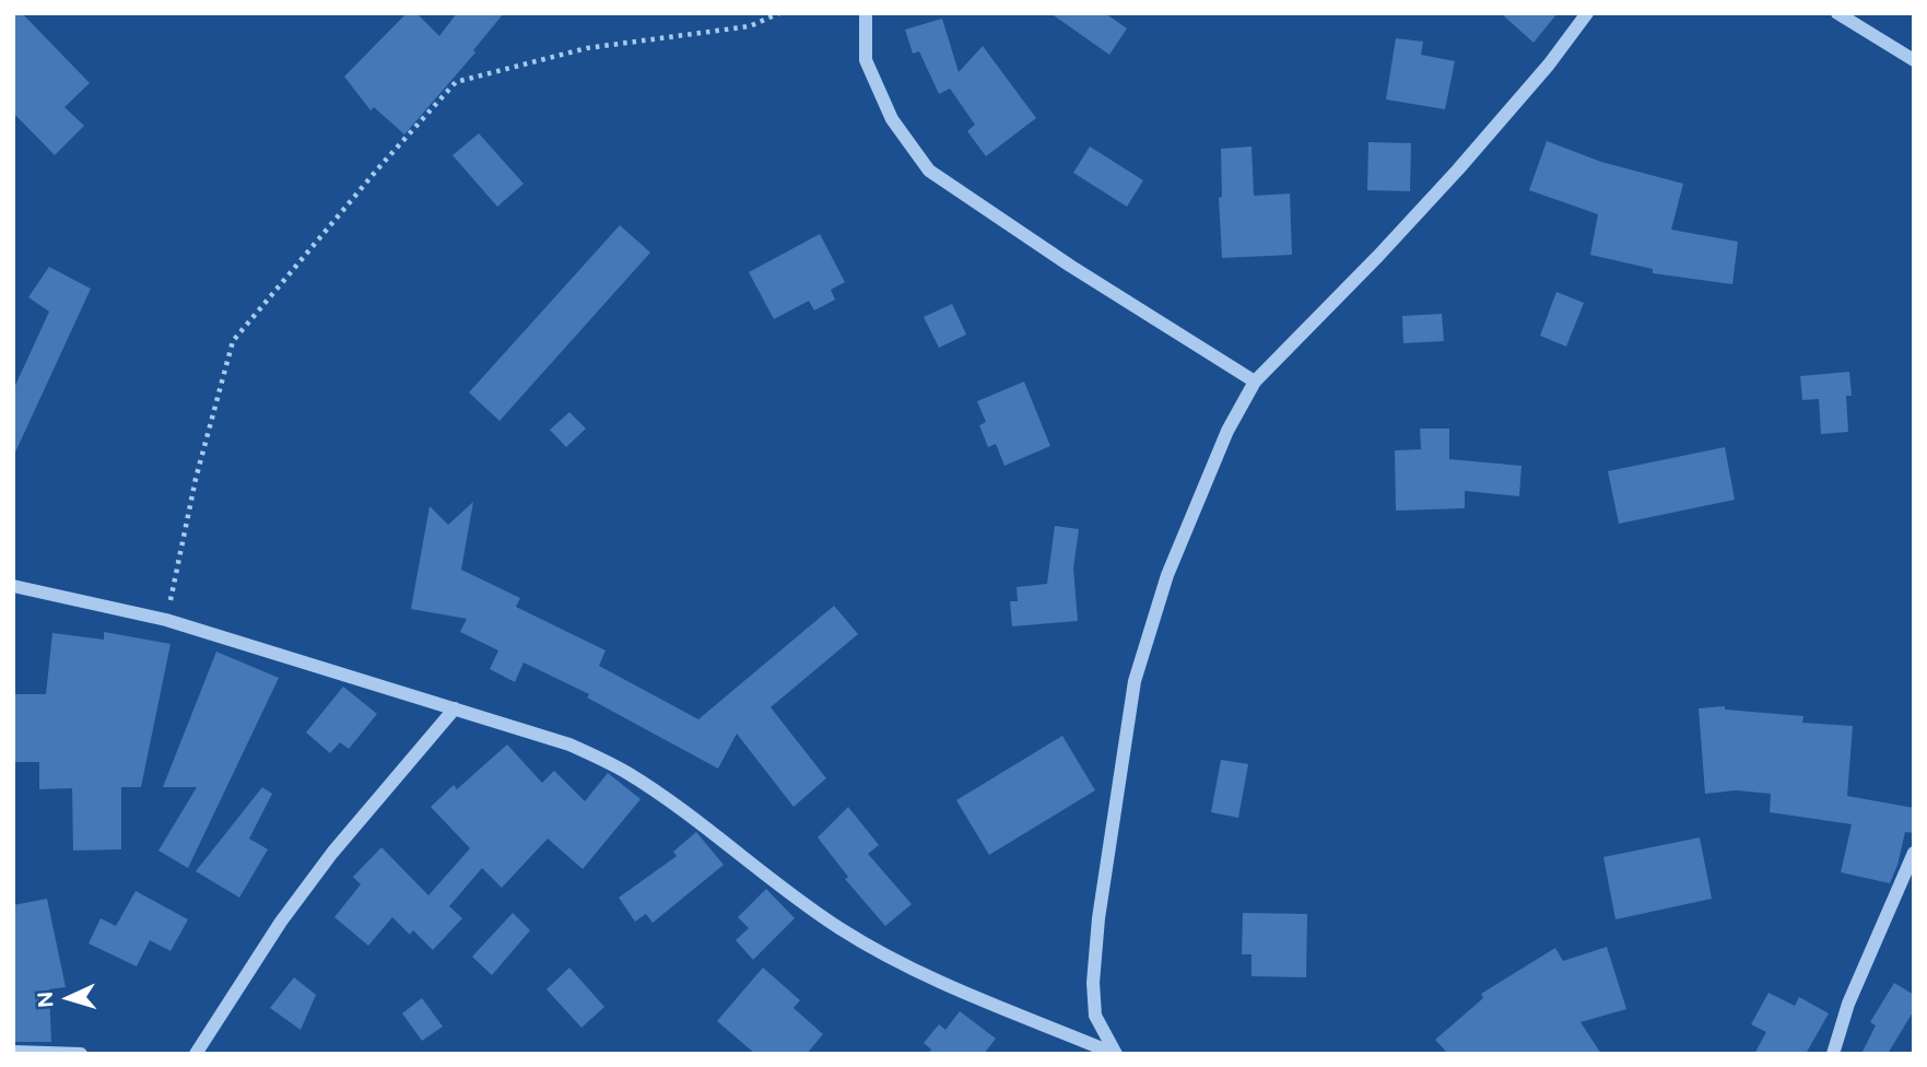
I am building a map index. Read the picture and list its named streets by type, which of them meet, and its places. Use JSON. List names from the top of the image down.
{
  "north": "left"
}
